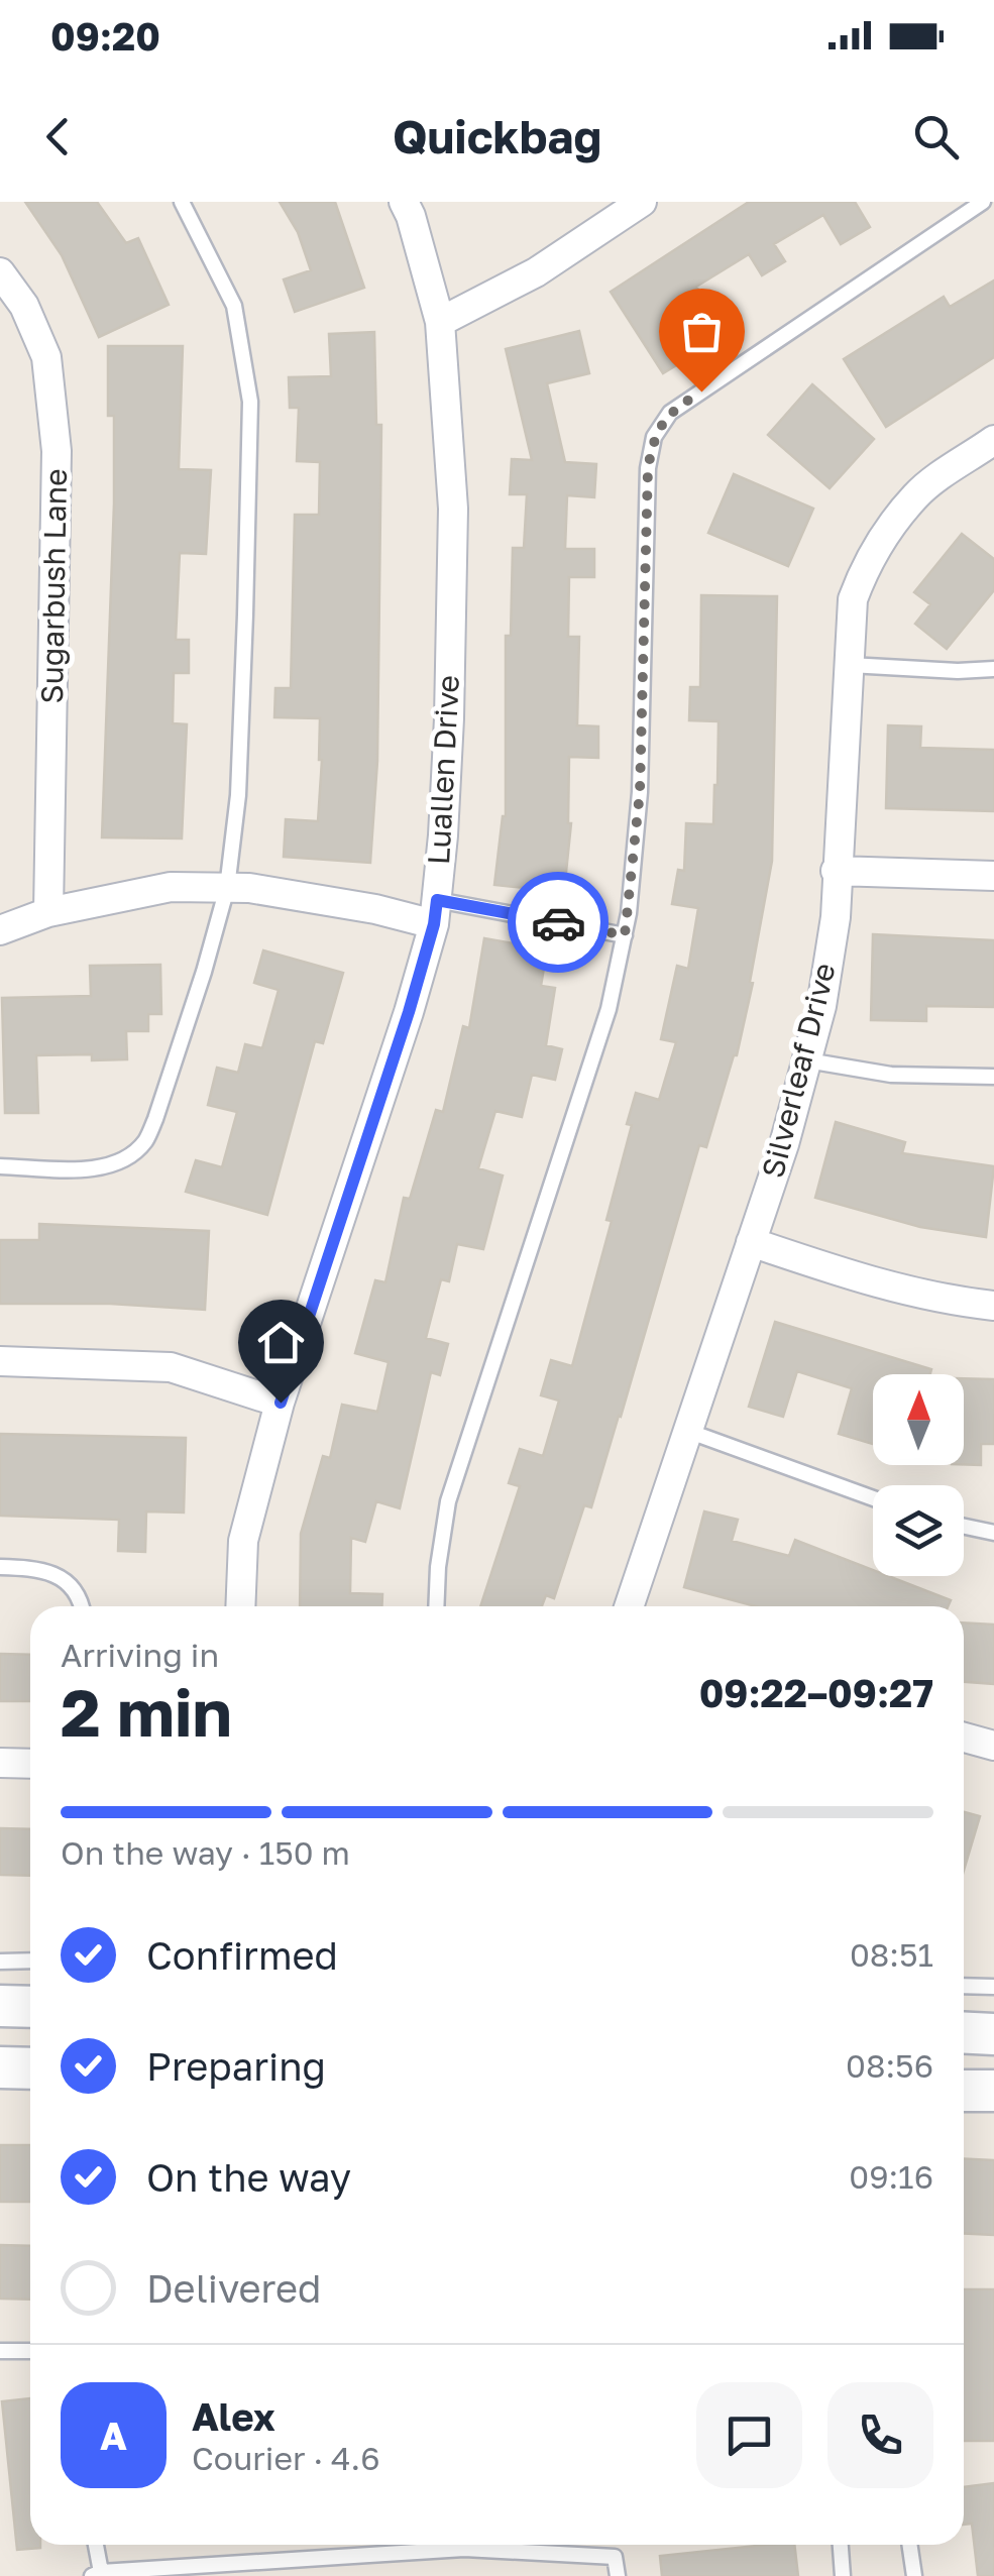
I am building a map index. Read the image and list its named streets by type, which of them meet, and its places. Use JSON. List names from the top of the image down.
{
  "streets": {
    "street": ["Sugarbush Lane", "Luallen Drive", "Silverleaf Drive"]
  },
  "north": "top",
  "page": {
    "status": "09:20",
    "header": "Quickbag",
    "heading": ["2 min", "Arriving in", "09:22–09:27"],
    "panel": ["Alex", "Courier · 4.6"],
    "bar": "On the way · 150 m",
    "list": [
      ["Confirmed", "08:51"],
      ["Preparing", "08:56"],
      ["On the way", "09:16"],
      "Delivered"
    ],
    "round": "A"
  }
}
